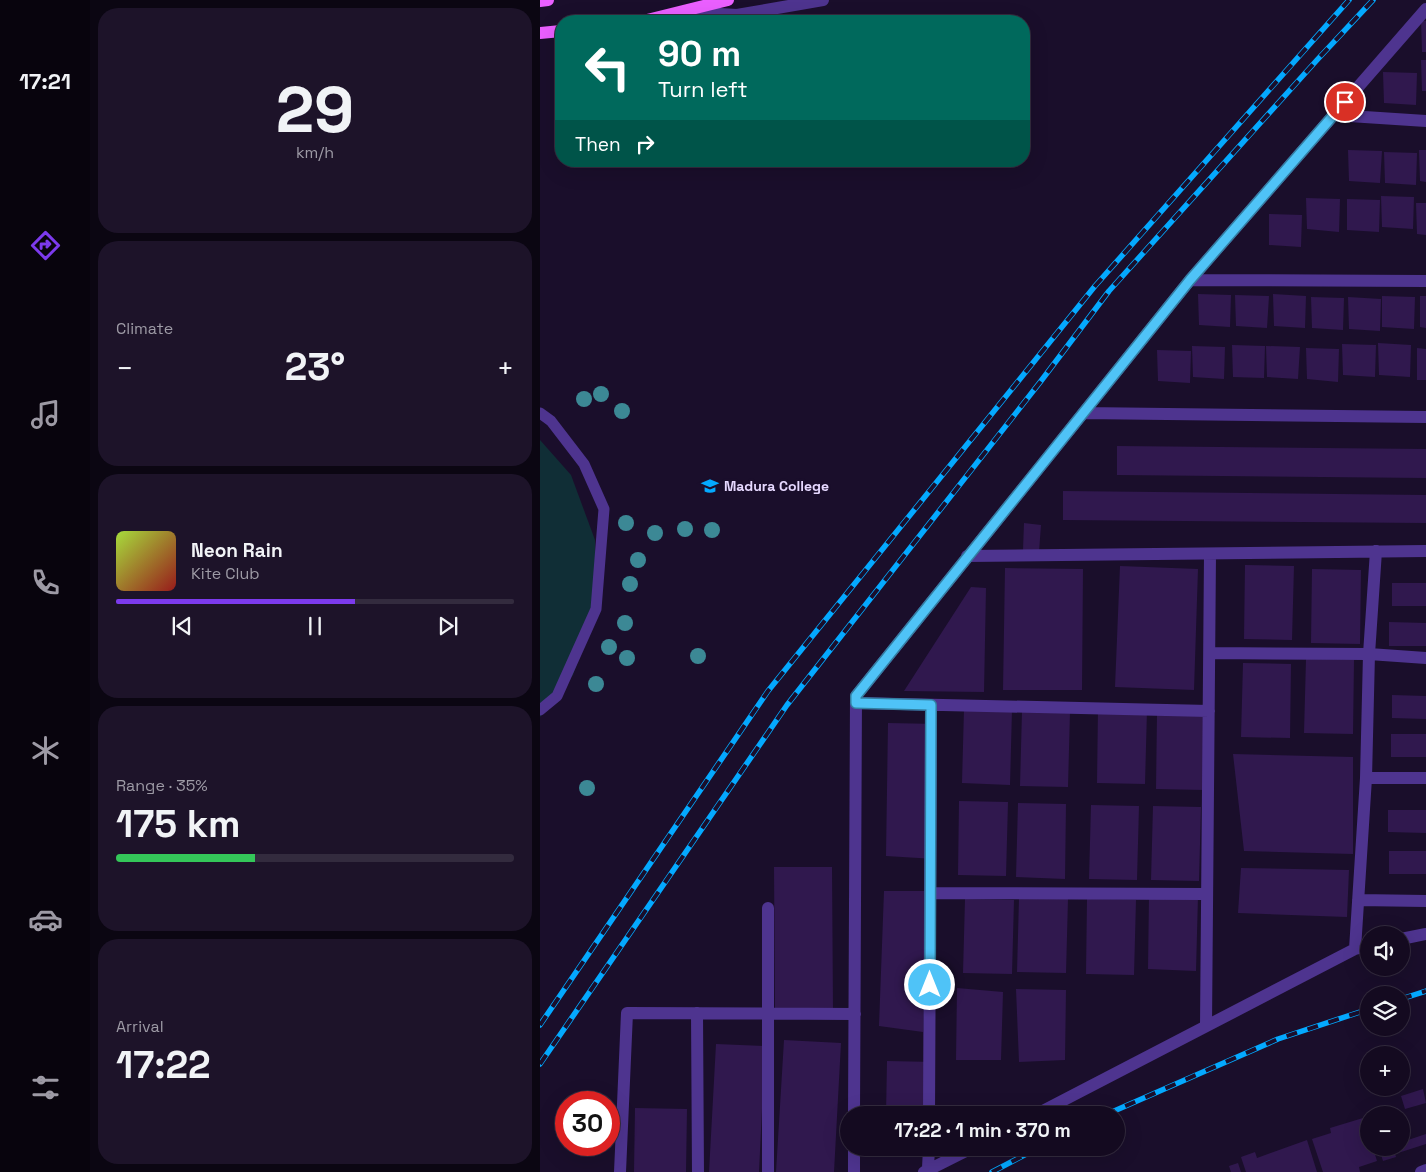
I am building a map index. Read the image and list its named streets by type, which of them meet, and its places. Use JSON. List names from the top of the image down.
{
  "places": {
    "school or university": ["Madura College"]
  },
  "page": {
    "tabs": "17:21",
    "tile": [
      ["29", "km/h"],
      "Climate",
      ["Range · 35%", "175 km"],
      ["Arrival", "17:22"]
    ],
    "turn": ["90 m", "Turn left"],
    "then": "Then",
    "heat": ["−", "23°", "+"],
    "song": ["Neon Rain", "Kite Club"],
    "map_buttons": ["+", "−"],
    "limit": "30",
    "trip": "17:22 · 1 min · 370 m"
  }
}
